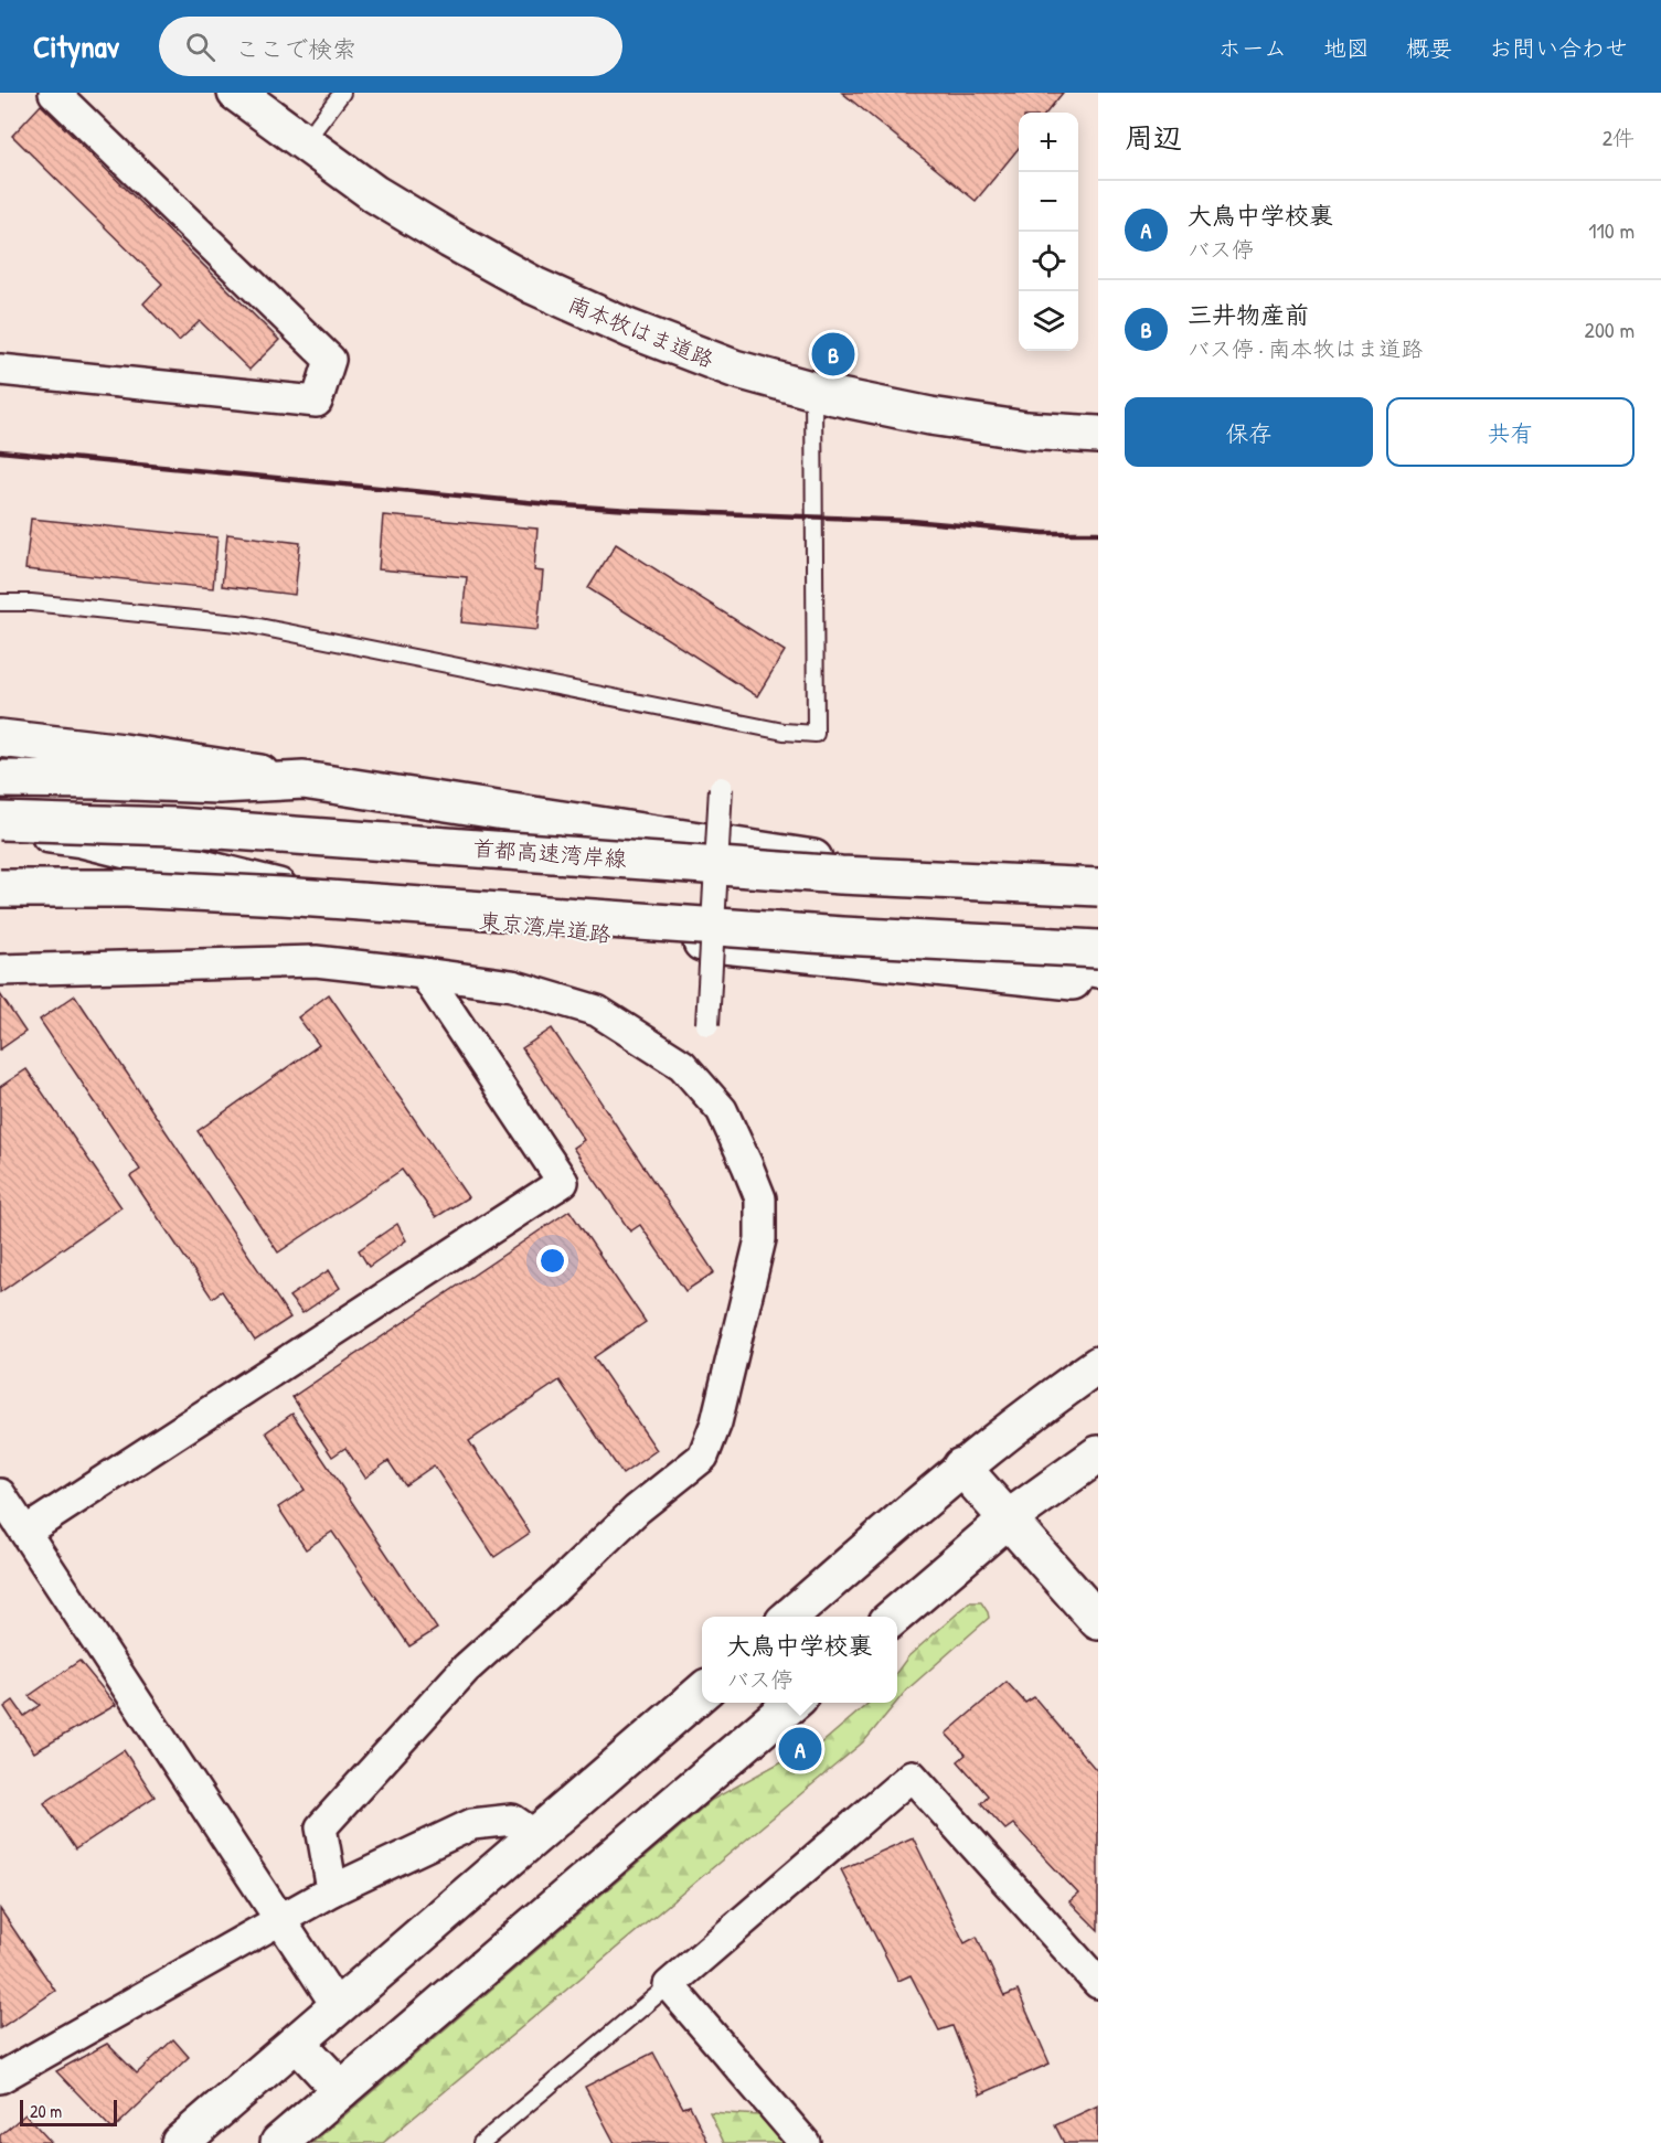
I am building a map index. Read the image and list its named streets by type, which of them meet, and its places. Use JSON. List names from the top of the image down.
{
  "streets": {
    "main road": ["南本牧はま道路", "首都高速湾岸線", "東京湾岸道路"]
  },
  "scale_bar": "20 m",
  "page": {
    "header": "Citynav",
    "search": "ここで検索",
    "nav": [
      "ホーム",
      "地図",
      "概要",
      "お問い合わせ"
    ],
    "heading": ["周辺", "2件"],
    "map_buttons": ["+", "−"],
    "list": [
      {
        "mark": "A",
        "name": "大鳥中学校裏",
        "note": "バス停",
        "value": "110 m"
      },
      {
        "mark": "B",
        "name": "三井物産前",
        "note": "バス停 · 南本牧はま道路",
        "value": "200 m"
      }
    ],
    "pins": ["B", "A"],
    "buttons": ["保存", "共有"],
    "popup": ["大鳥中学校裏", "バス停"],
    "scale": "20 m"
  }
}
